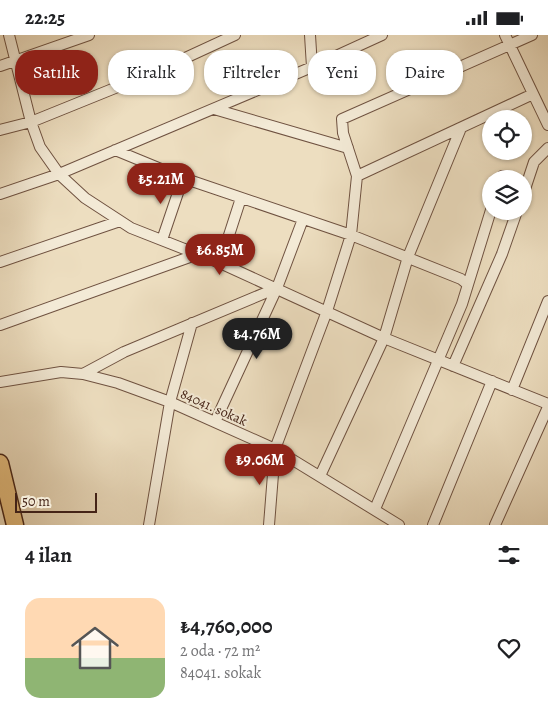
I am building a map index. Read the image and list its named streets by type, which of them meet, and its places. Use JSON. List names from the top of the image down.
{
  "streets": {
    "street": ["84041. sokak"]
  },
  "scale_bar": "50 m",
  "page": {
    "status": "22:25",
    "chip": [
      "Satılık",
      "Kiralık",
      "Filtreler",
      "Yeni",
      "Daire"
    ],
    "price": [
      "₺5.21M",
      "₺6.85M",
      "₺4.76M",
      "₺9.06M"
    ],
    "scale": "50 m",
    "heading": "4 ilan",
    "list": [
      {
        "name": "₺4,760,000",
        "note": "2 oda · 72 m² · 84041. sokak"
      }
    ]
  }
}
